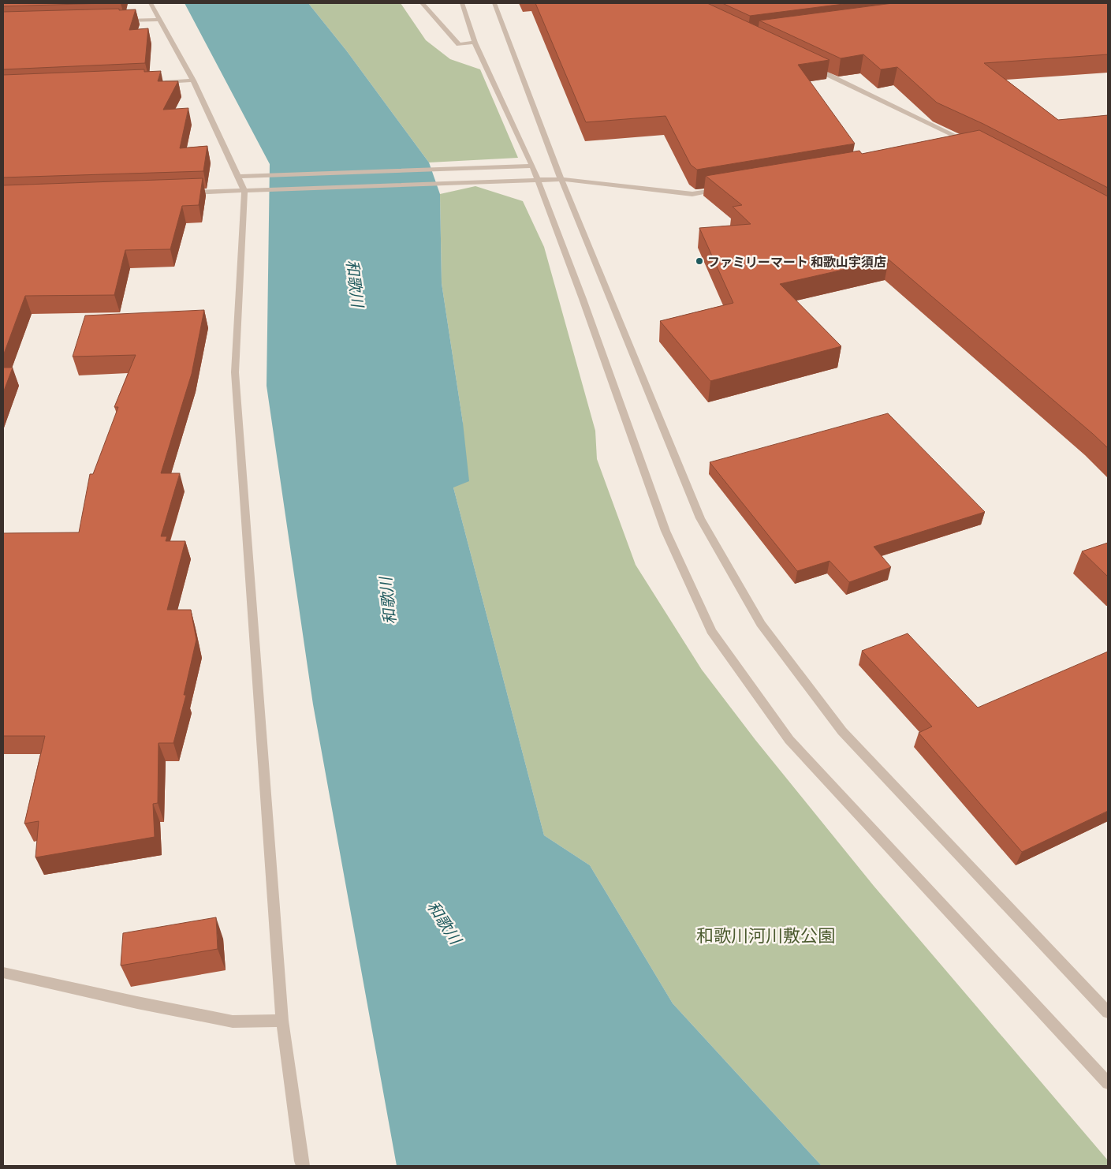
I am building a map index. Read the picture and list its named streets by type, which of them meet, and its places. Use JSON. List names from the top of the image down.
{
  "water": ["和歌川"],
  "parks": ["和歌川河川敷公園"],
  "places": ["ファミリーマート 和歌山宇須店"]
}
